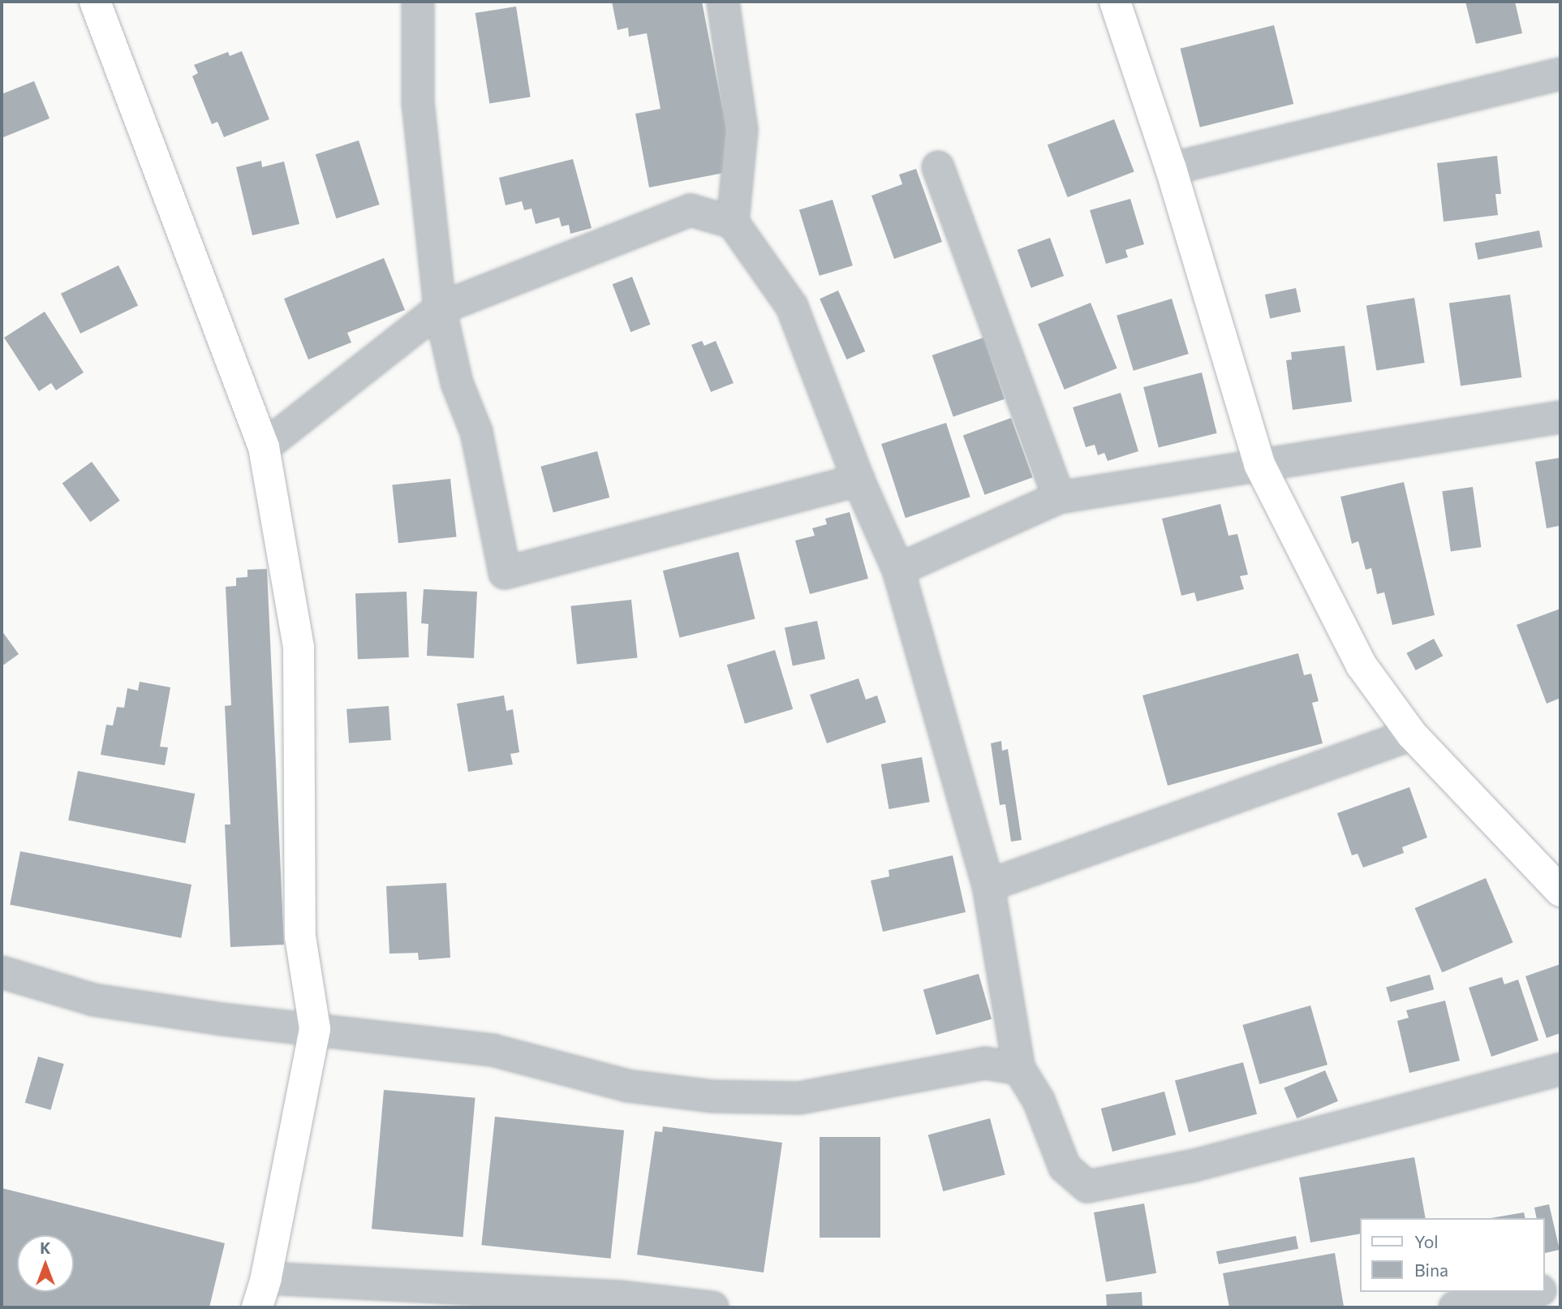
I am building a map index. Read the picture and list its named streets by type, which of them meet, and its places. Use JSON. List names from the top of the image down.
{
  "legend": ["Yol", "Bina"],
  "north": "top"
}
